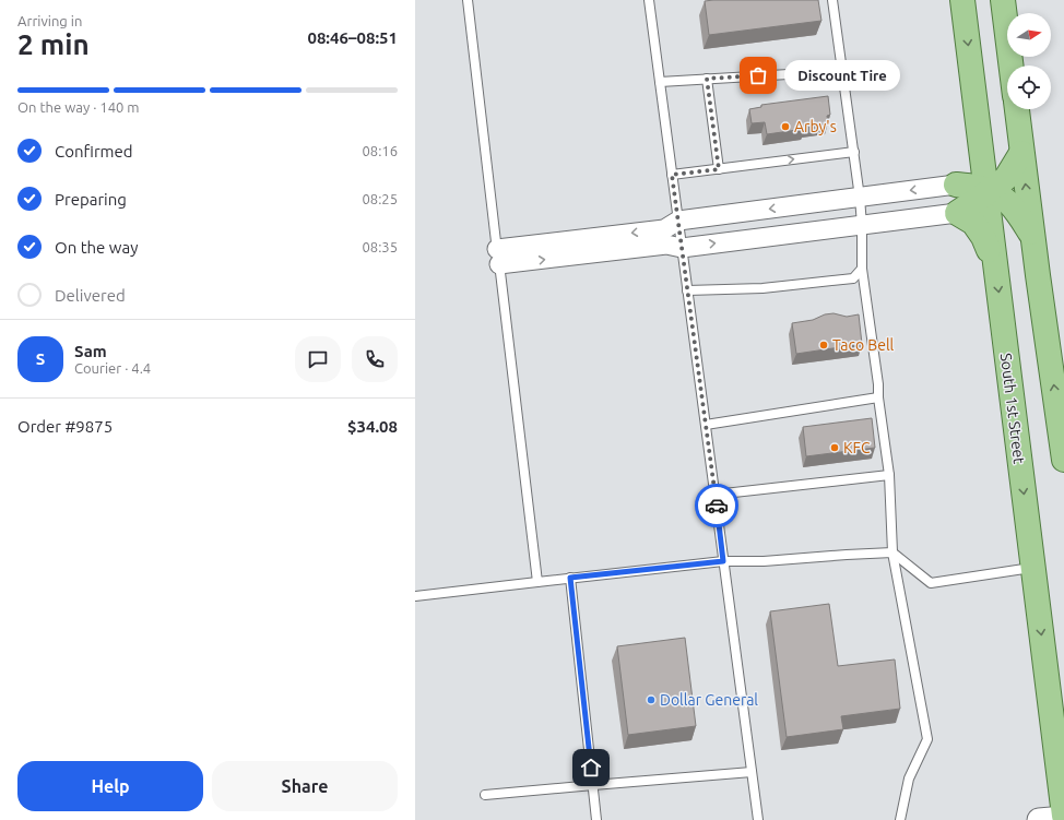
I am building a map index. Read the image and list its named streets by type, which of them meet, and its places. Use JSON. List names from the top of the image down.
{
  "streets": {
    "main road": ["South 1st Street"]
  },
  "places": [
    "Discount Tire",
    "Arby's",
    "Taco Bell",
    "KFC",
    "Dollar General"
  ],
  "north": "right",
  "page": {
    "heading": ["2 min", "Arriving in", "08:46–08:51"],
    "panel": [
      "Sam",
      "Courier · 4.4",
      "Order #9875",
      "$34.08"
    ],
    "bubble": "Discount Tire",
    "bar": "On the way · 140 m",
    "list": [
      ["Confirmed", "08:16"],
      ["Preparing", "08:25"],
      ["On the way", "08:35"],
      "Delivered"
    ],
    "round": "S",
    "buttons": ["Help", "Share"]
  }
}
